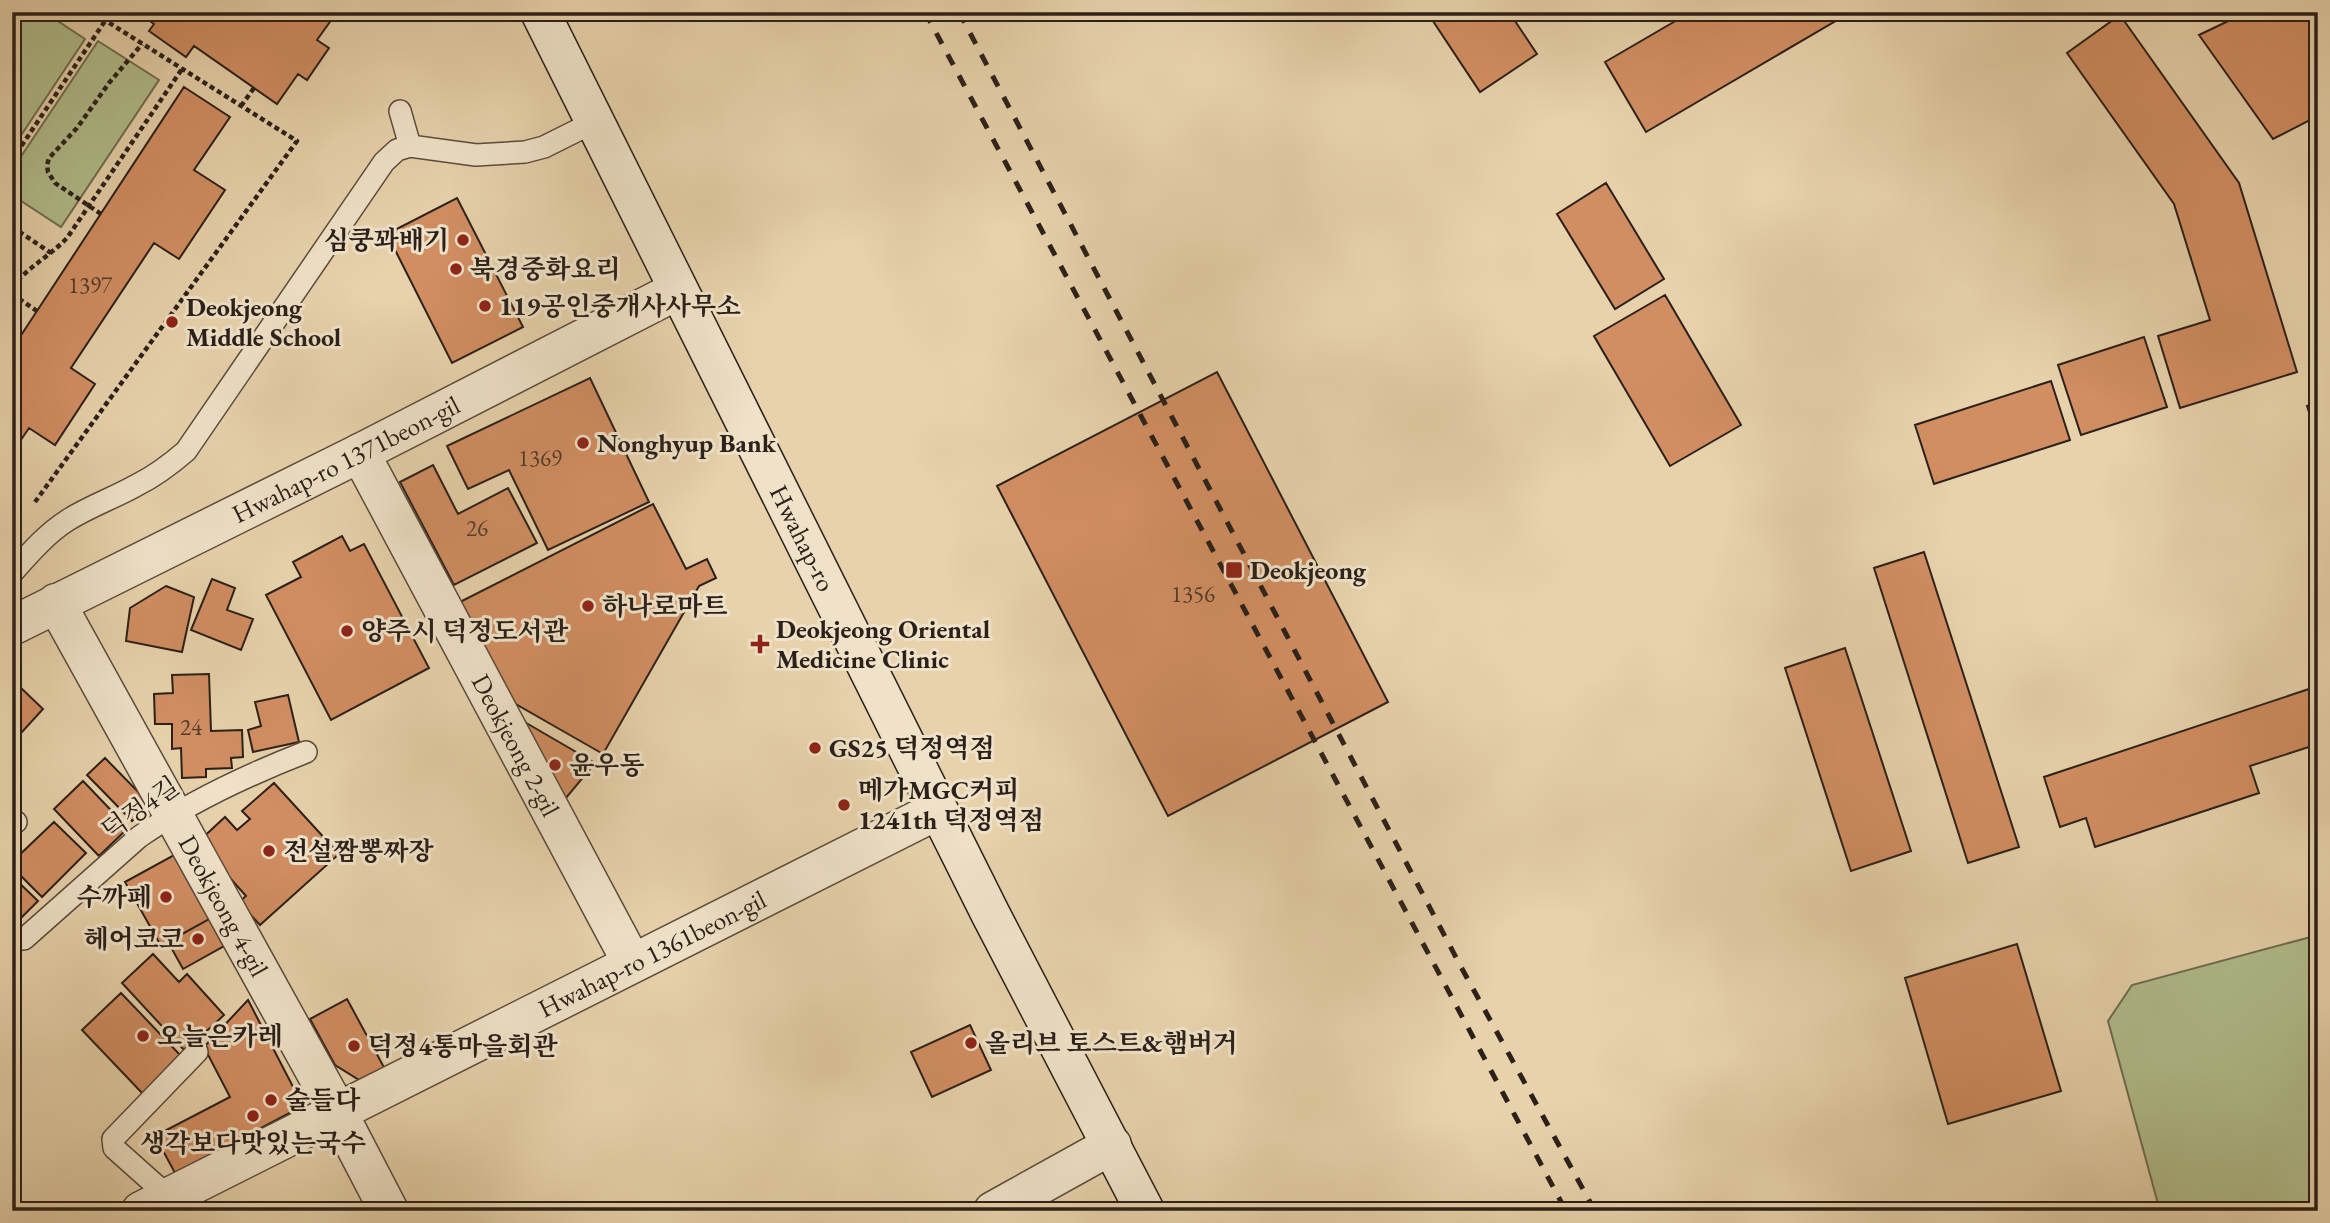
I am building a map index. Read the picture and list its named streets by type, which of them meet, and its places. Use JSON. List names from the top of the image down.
{
  "streets": {
    "street": [
      "Hwahap-ro 1371beon-gil",
      "Hwahap-ro",
      "Deokjeong 2-gil",
      "Deokjeong 4-gil",
      "Hwahap-ro 1361beon-gil"
    ],
    "lane": ["덕정4길"]
  },
  "crossings": [
    ["Hwahap-ro 1371beon-gil", "Hwahap-ro"],
    ["Hwahap-ro 1371beon-gil", "Deokjeong 2-gil"],
    ["Hwahap-ro 1371beon-gil", "Deokjeong 4-gil"],
    ["Hwahap-ro", "Hwahap-ro 1361beon-gil"],
    ["Deokjeong 2-gil", "Hwahap-ro 1361beon-gil"],
    ["덕정4길", "Deokjeong 4-gil"],
    ["Deokjeong 4-gil", "Hwahap-ro 1361beon-gil"]
  ],
  "places": {
    "other": [
      "심쿵꽈배기",
      "북경중화요리",
      "119공인중개사사무소",
      "Deokjeong Middle School",
      "Nonghyup Bank",
      "하나로마트",
      "양주시 덕정도서관",
      "GS25 덕정역점",
      "윤우동",
      "메가MGC커피 1241th 덕정역점",
      "전설짬뽕짜장",
      "수까페",
      "헤어코코",
      "오늘은카레",
      "올리브 토스트&햄버거",
      "덕정4통마을회관",
      "술들다",
      "생각보다맛있는국수"
    ],
    "transit": ["Deokjeong"],
    "health": ["Deokjeong Oriental Medicine Clinic"]
  },
  "house_numbers": [
    "1397",
    "1369",
    "26",
    "1356",
    "24"
  ]
}
